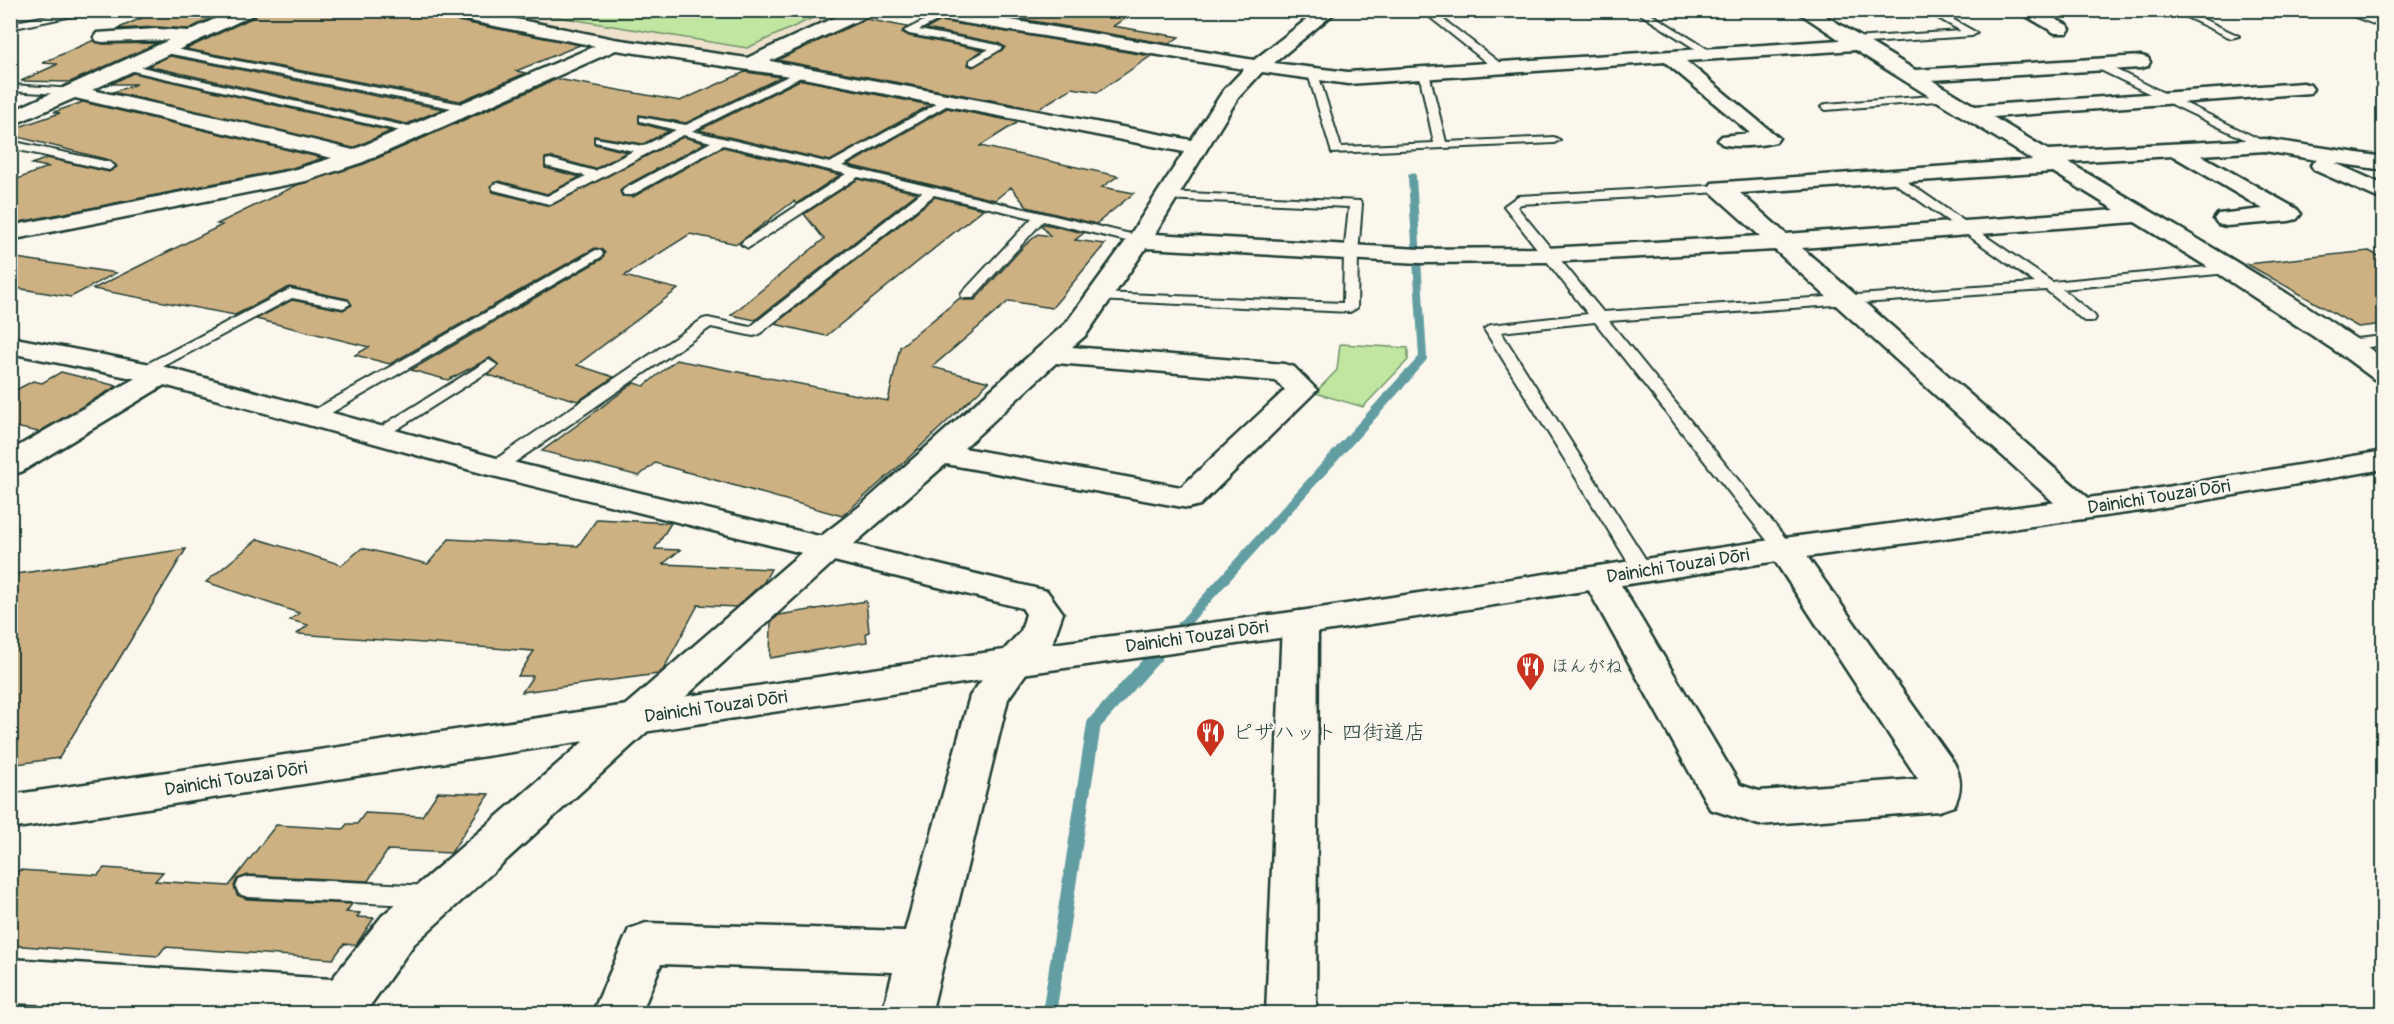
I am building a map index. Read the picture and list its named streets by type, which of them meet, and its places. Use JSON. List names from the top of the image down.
{
  "streets": {
    "street": ["Dainichi Touzai Dōri"]
  },
  "places": {
    "restaurant": ["ほんがね", "ピザハット 四街道店"]
  }
}
